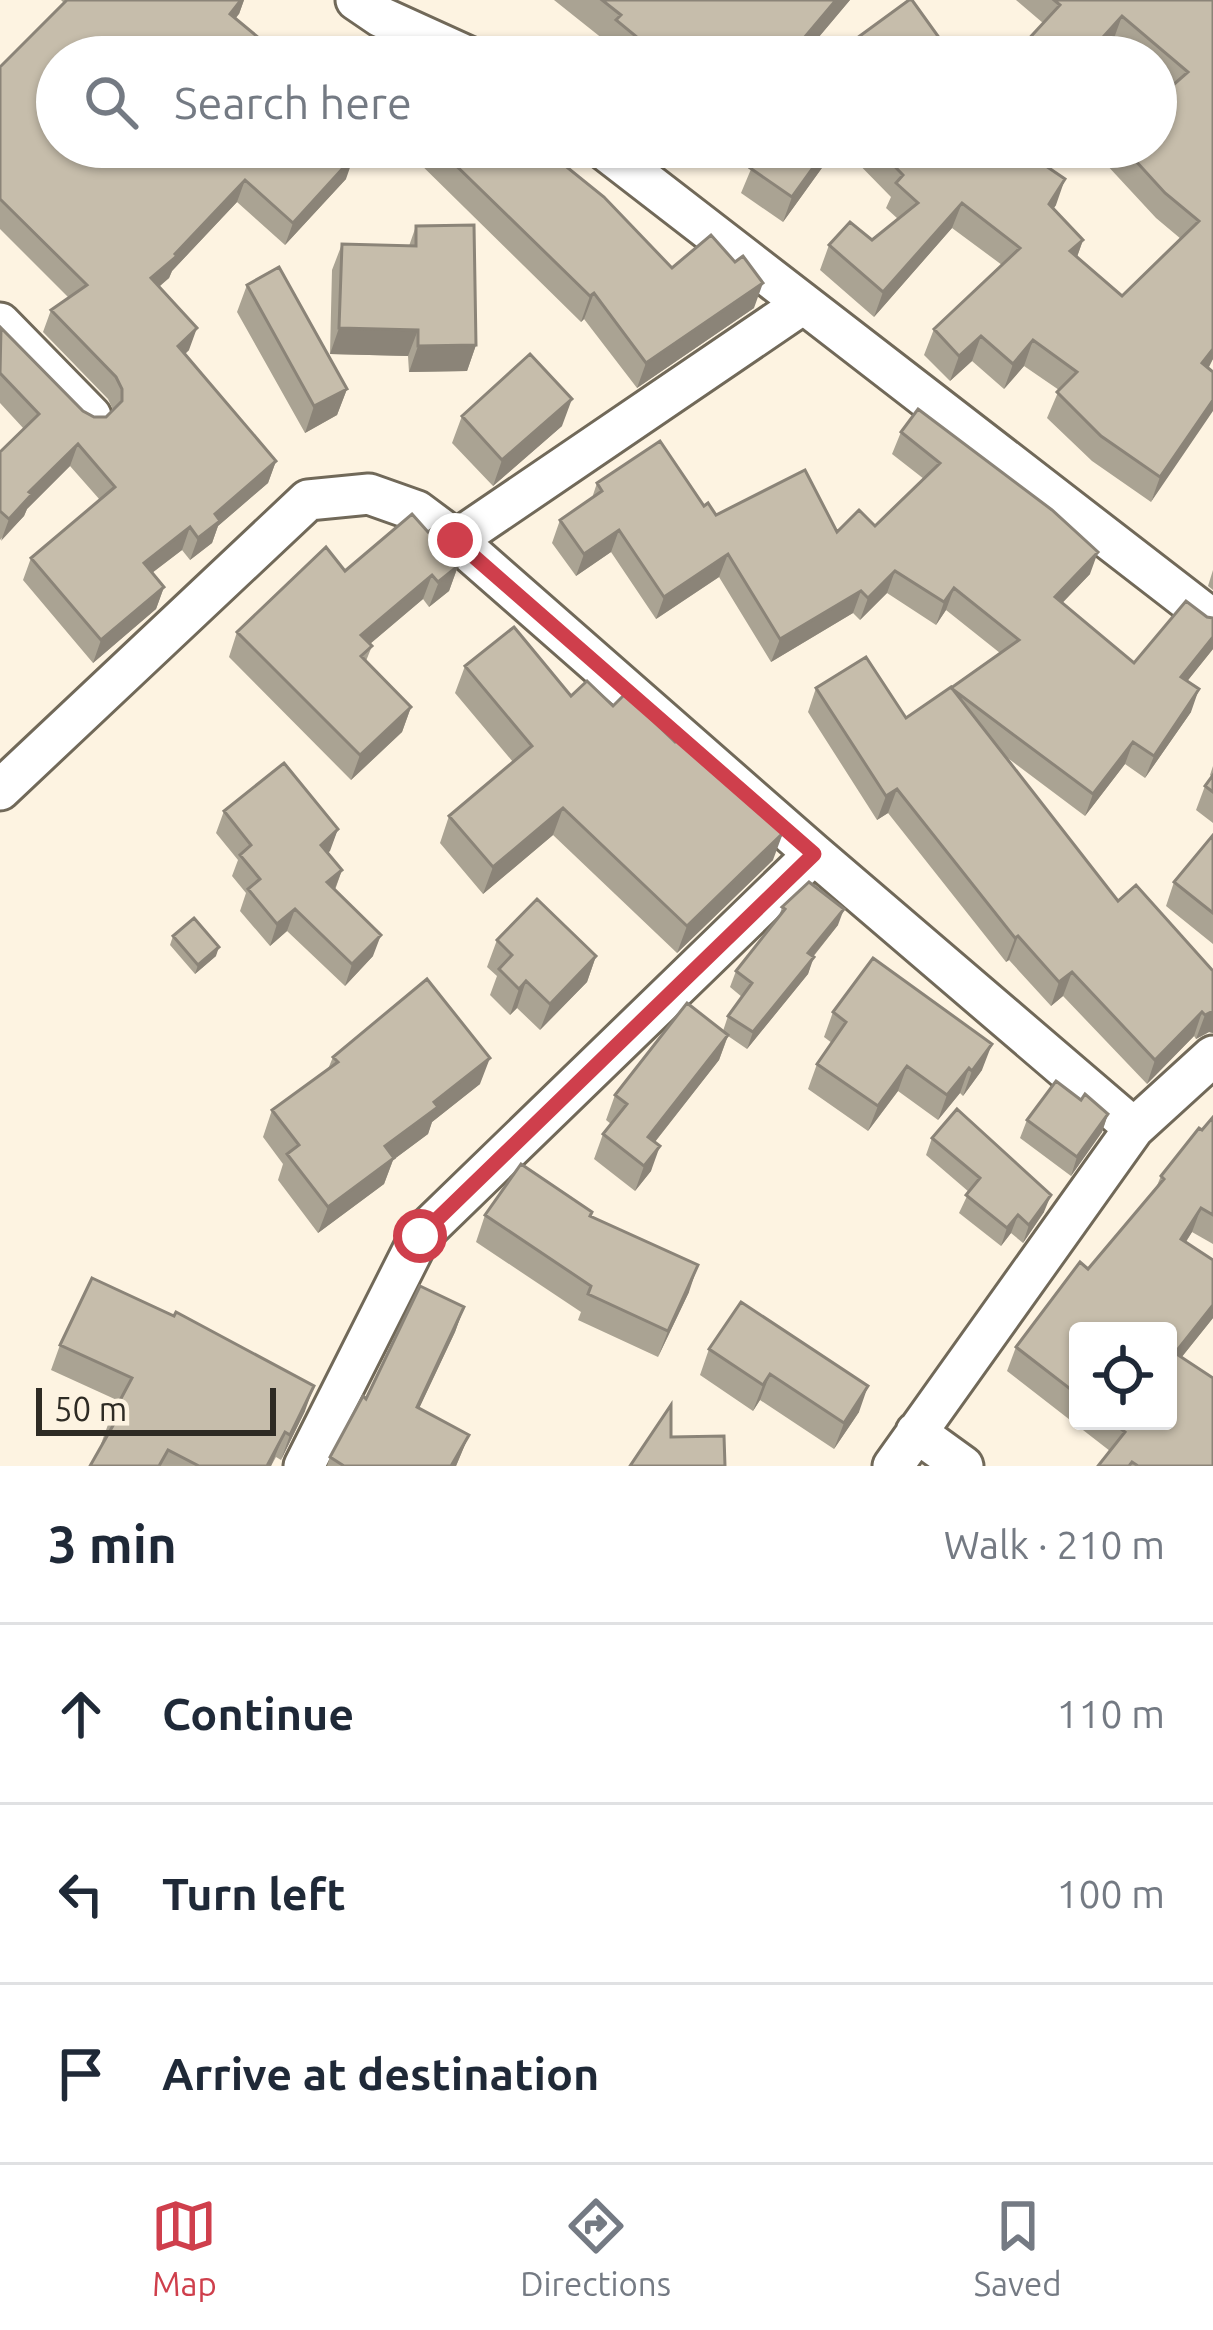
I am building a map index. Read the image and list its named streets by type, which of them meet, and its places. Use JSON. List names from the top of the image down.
{
  "scale_bar": "50 m",
  "page": {
    "search": "Search here",
    "scale": "50 m",
    "heading": ["3 min", "Walk · 210 m"],
    "list": [
      ["Continue", "110 m"],
      ["Turn left", "100 m"],
      "Arrive at destination"
    ],
    "nav": ["Map", "Directions", "Saved"]
  }
}
